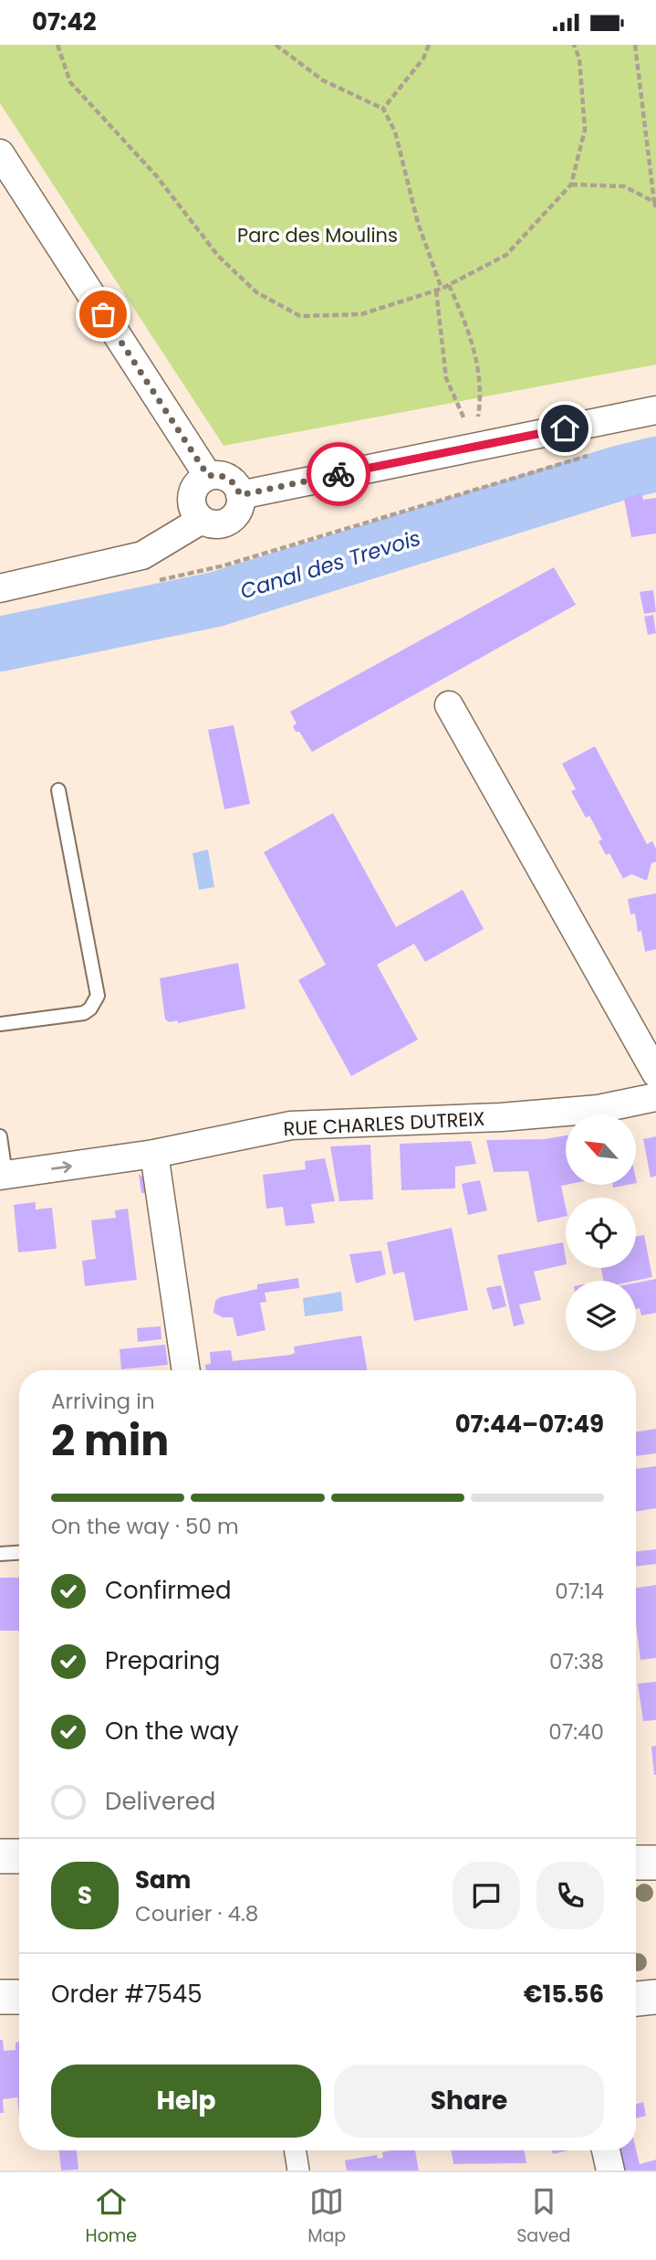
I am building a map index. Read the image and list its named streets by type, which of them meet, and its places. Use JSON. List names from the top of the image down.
{
  "streets": {
    "street": ["RUE CHARLES DUTREIX"]
  },
  "water": ["Canal des Trevois"],
  "parks": ["Parc des Moulins"],
  "north": "top left",
  "page": {
    "status": "07:42",
    "heading": ["2 min", "Arriving in", "07:44–07:49"],
    "panel": [
      "Sam",
      "Courier · 4.8",
      "Order #7545",
      "€15.56"
    ],
    "bar": "On the way · 50 m",
    "list": [
      ["Confirmed", "07:14"],
      ["Preparing", "07:38"],
      ["On the way", "07:40"],
      "Delivered"
    ],
    "round": "S",
    "buttons": ["Help", "Share"],
    "tabs": ["Home", "Map", "Saved"]
  }
}
